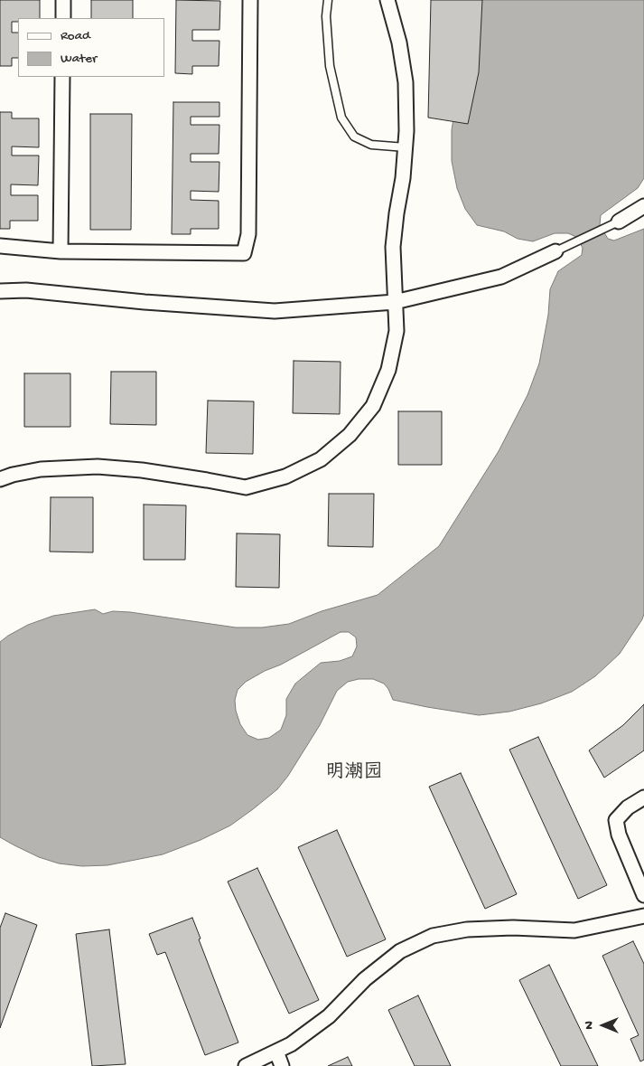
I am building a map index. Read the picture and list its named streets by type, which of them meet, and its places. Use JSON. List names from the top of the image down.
{
  "districts": ["明潮园"],
  "legend": ["Road", "Water"],
  "north": "left"
}
